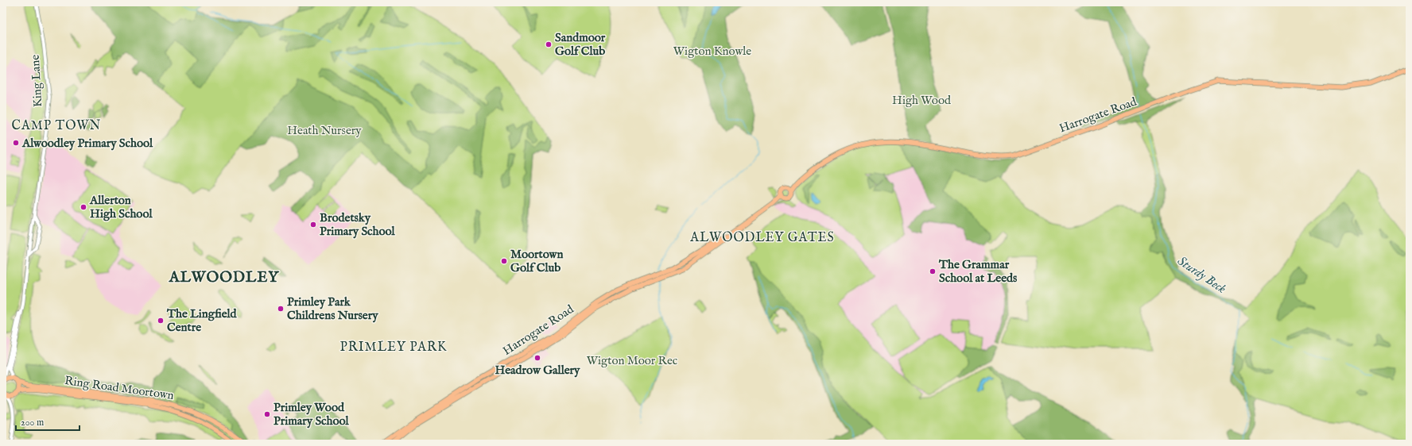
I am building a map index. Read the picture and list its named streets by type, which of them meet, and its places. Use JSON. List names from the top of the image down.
{
  "streets": {
    "highway": ["Harrogate Road", "Ring Road Moortown"],
    "street": ["King Lane"]
  },
  "districts": [
    "CAMP TOWN",
    "ALWOODLEY GATES",
    "ALWOODLEY",
    "PRIMLEY PARK"
  ],
  "water": ["Sturdy Beck"],
  "parks": [
    "Wigton Knowle",
    "High Wood",
    "Heath Nursery",
    "Wigton Moor Rec"
  ],
  "places": [
    "Sandmoor Golf Club",
    "Alwoodley Primary School",
    "Allerton High School",
    "Brodetsky Primary School",
    "Moortown Golf Club",
    "The Grammar School at Leeds",
    "Primley Park Childrens Nursery",
    "The Lingfield Centre",
    "Headrow Gallery",
    "Primley Wood Primary School"
  ],
  "scale_bar": "200 m"
}
